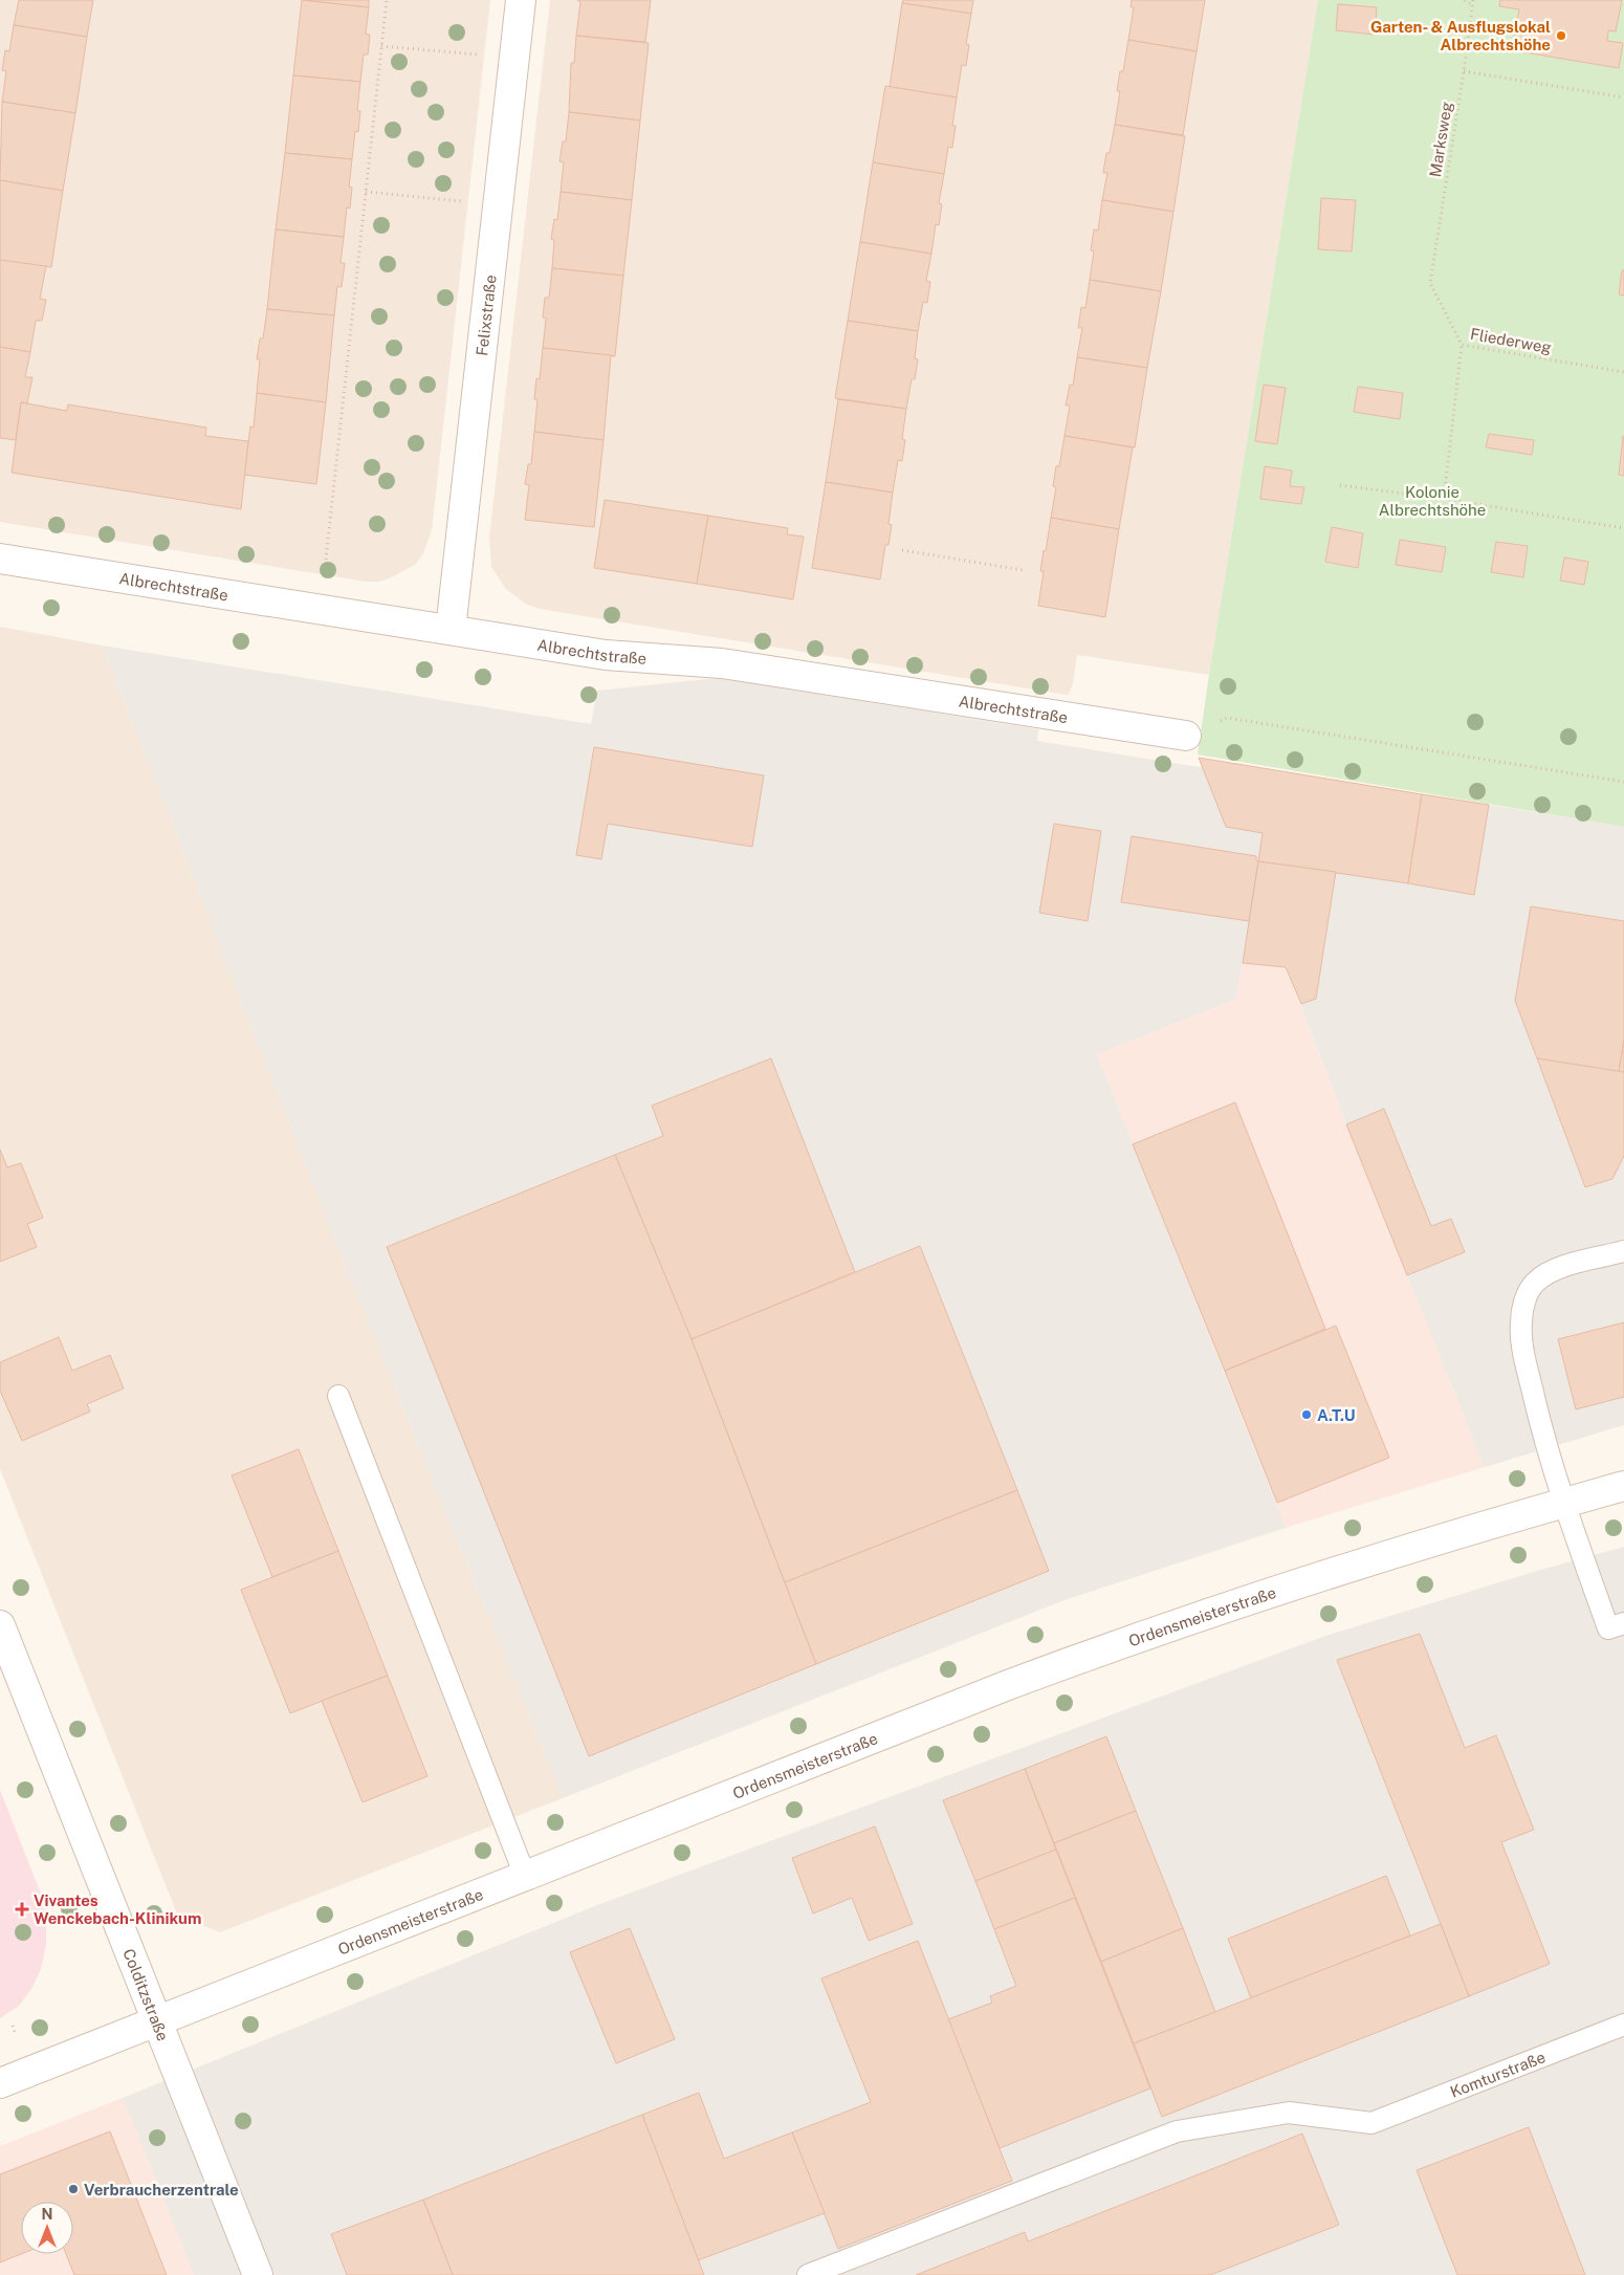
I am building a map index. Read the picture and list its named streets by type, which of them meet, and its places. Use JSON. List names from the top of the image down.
{
  "streets": {
    "street": [
      "Felixstraße",
      "Albrechtstraße",
      "Ordensmeisterstraße",
      "Colditzstraße"
    ],
    "lane": ["Komturstraße"],
    "path": ["Marksweg", "Fliederweg"]
  },
  "crossings": [
    ["Marksweg", "Fliederweg"],
    ["Felixstraße", "Albrechtstraße"],
    ["Ordensmeisterstraße", "Colditzstraße"]
  ],
  "parks": ["Kolonie Albrechtshöhe"],
  "places": {
    "other": ["Garten- & Ausflugslokal Albrechtshöhe", "A.T.U", "Verbraucherzentrale"],
    "health": ["Vivantes Wenckebach-Klinikum"]
  },
  "north": "top"
}
